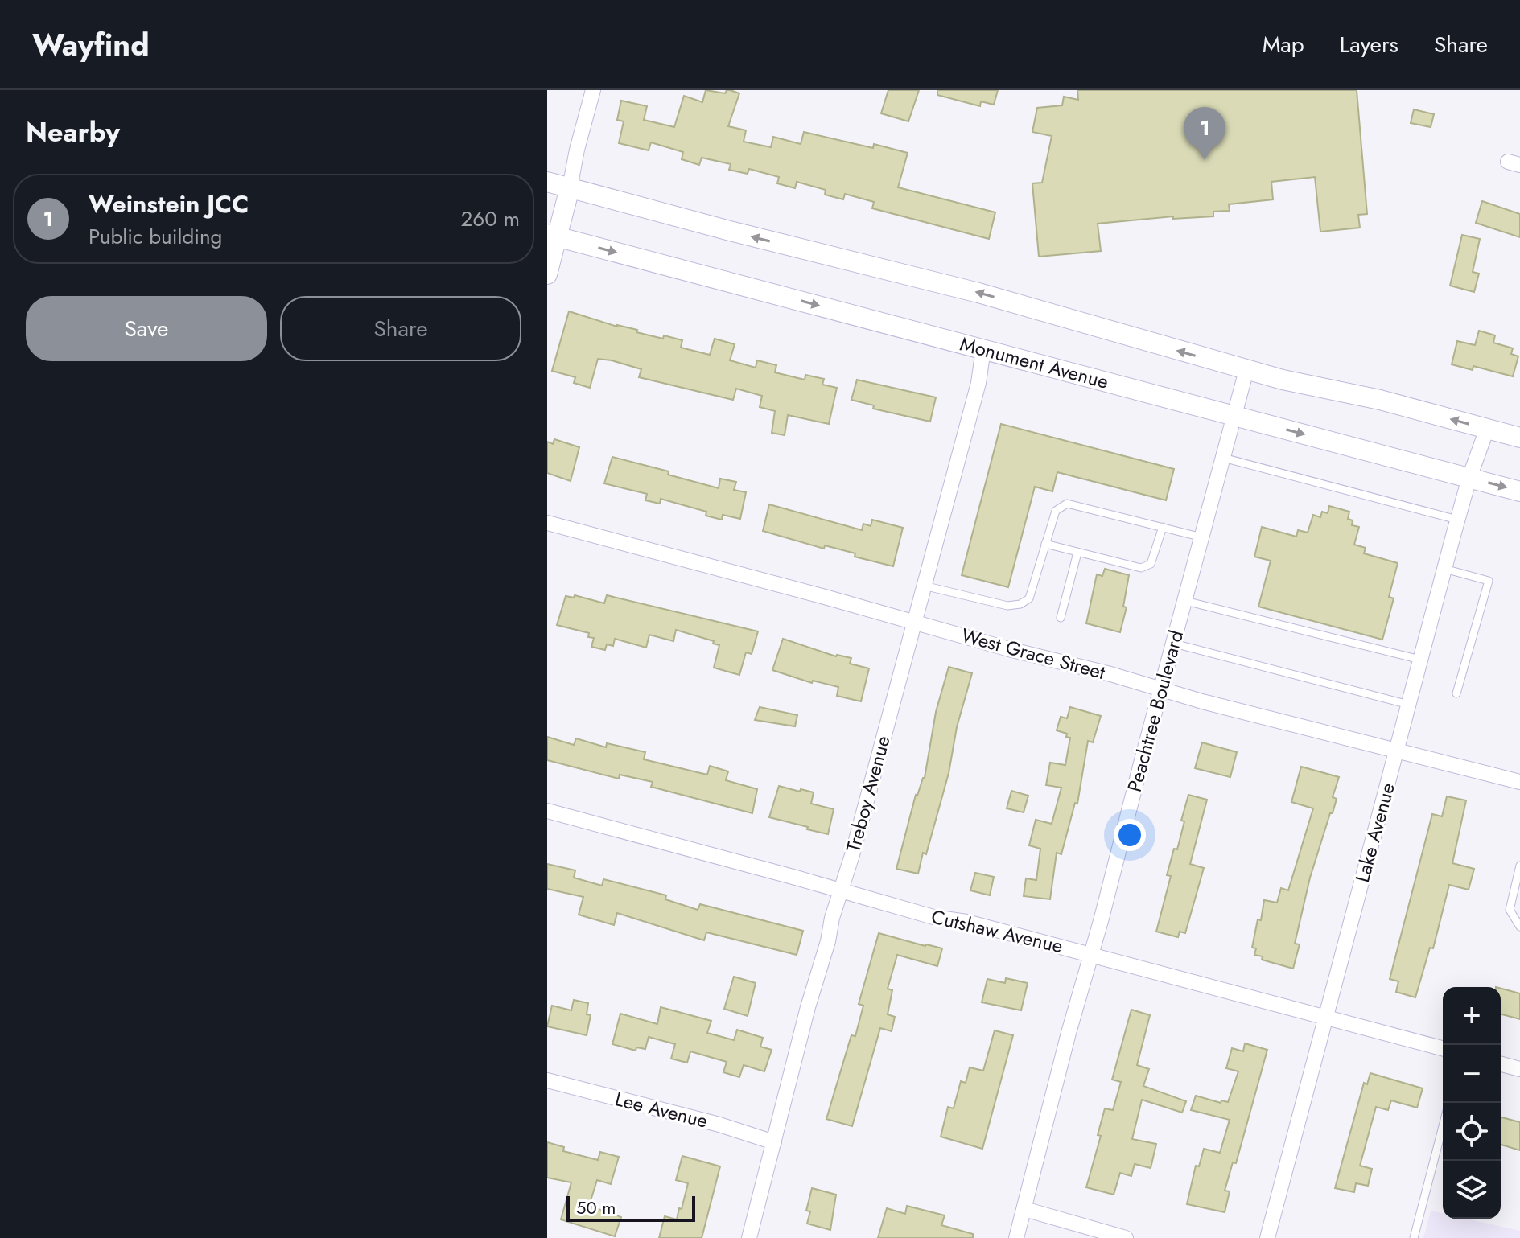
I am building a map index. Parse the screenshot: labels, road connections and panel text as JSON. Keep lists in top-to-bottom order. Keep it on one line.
{"streets":{"street":["Monument Avenue","West Grace Street","Peachtree Boulevard","Treboy Avenue","Lake Avenue","Cutshaw Avenue","Lee Avenue"]},"crossings":[["Monument Avenue","Peachtree Boulevard"],["Monument Avenue","Treboy Avenue"],["Monument Avenue","Lake Avenue"],["West Grace Street","Peachtree Boulevard"],["West Grace Street","Treboy Avenue"],["West Grace Street","Lake Avenue"],["Peachtree Boulevard","Cutshaw Avenue"],["Treboy Avenue","Cutshaw Avenue"],["Treboy Avenue","Lee Avenue"],["Lake Avenue","Cutshaw Avenue"]],"scale_bar":"50 m","page":{"header":"Wayfind","nav":["Map","Layers","Share"],"heading":"Nearby","pins":"1","list":[{"mark":"1","name":"Weinstein JCC","note":"Public building","value":"260 m"}],"buttons":["Save","Share"],"map_buttons":["+","−"],"scale":"50 m"}}
